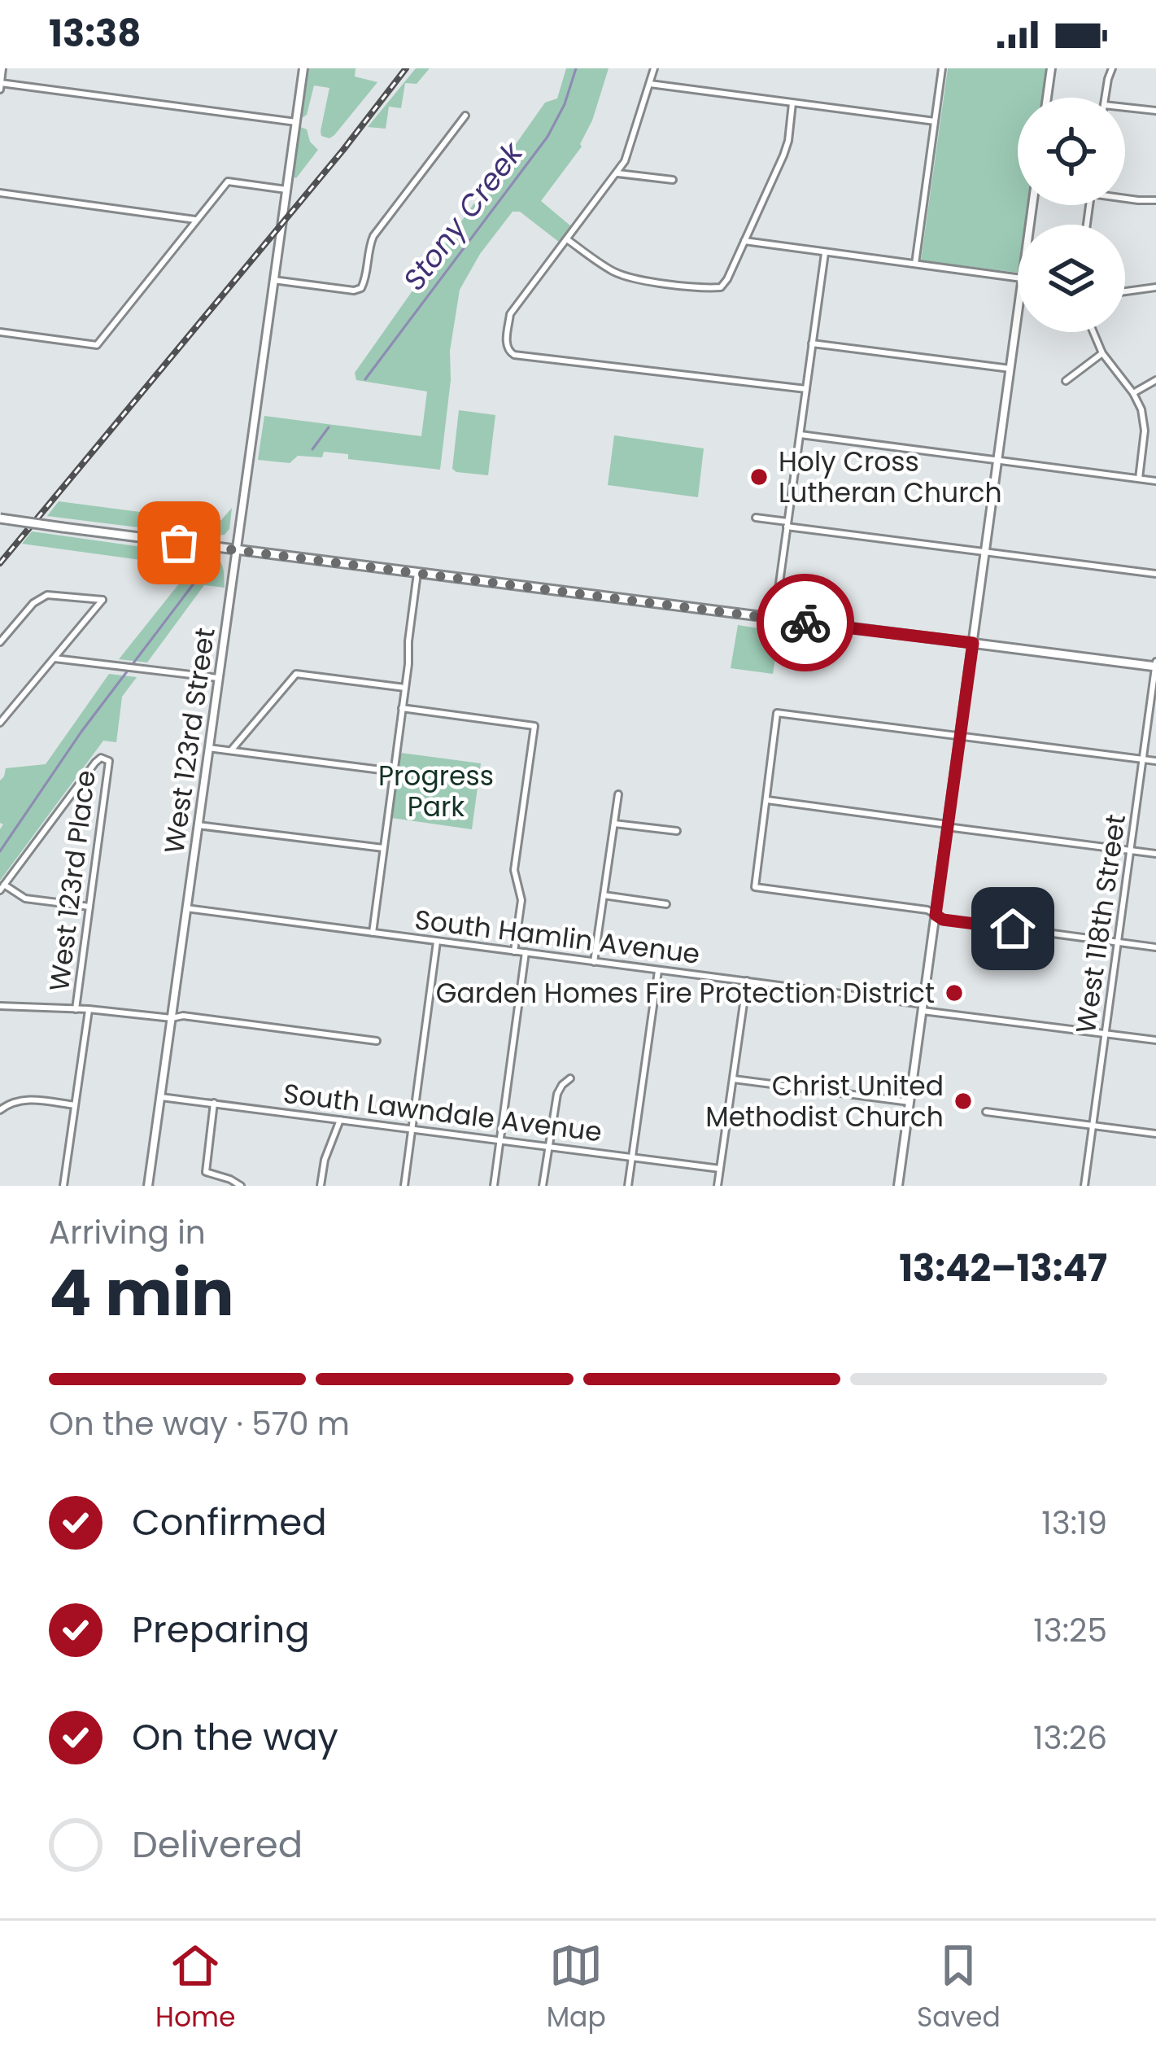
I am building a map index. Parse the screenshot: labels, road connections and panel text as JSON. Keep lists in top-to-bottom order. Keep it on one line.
{"streets":{"street":["West 123rd Street","West 123rd Place","West 118th Street","South Hamlin Avenue","South Lawndale Avenue"]},"crossings":[["West 123rd Street","South Hamlin Avenue"],["West 123rd Street","South Lawndale Avenue"],["West 118th Street","South Hamlin Avenue"]],"water":["Stony Creek"],"parks":["Progress Park"],"places":["Holy Cross Lutheran Church","Garden Homes Fire Protection District","Christ United Methodist Church"],"page":{"status":"13:38","heading":["4 min","Arriving in","13:42–13:47"],"bar":"On the way · 570 m","list":[["Confirmed","13:19"],["Preparing","13:25"],["On the way","13:26"],"Delivered"],"tabs":["Home","Map","Saved"]}}
